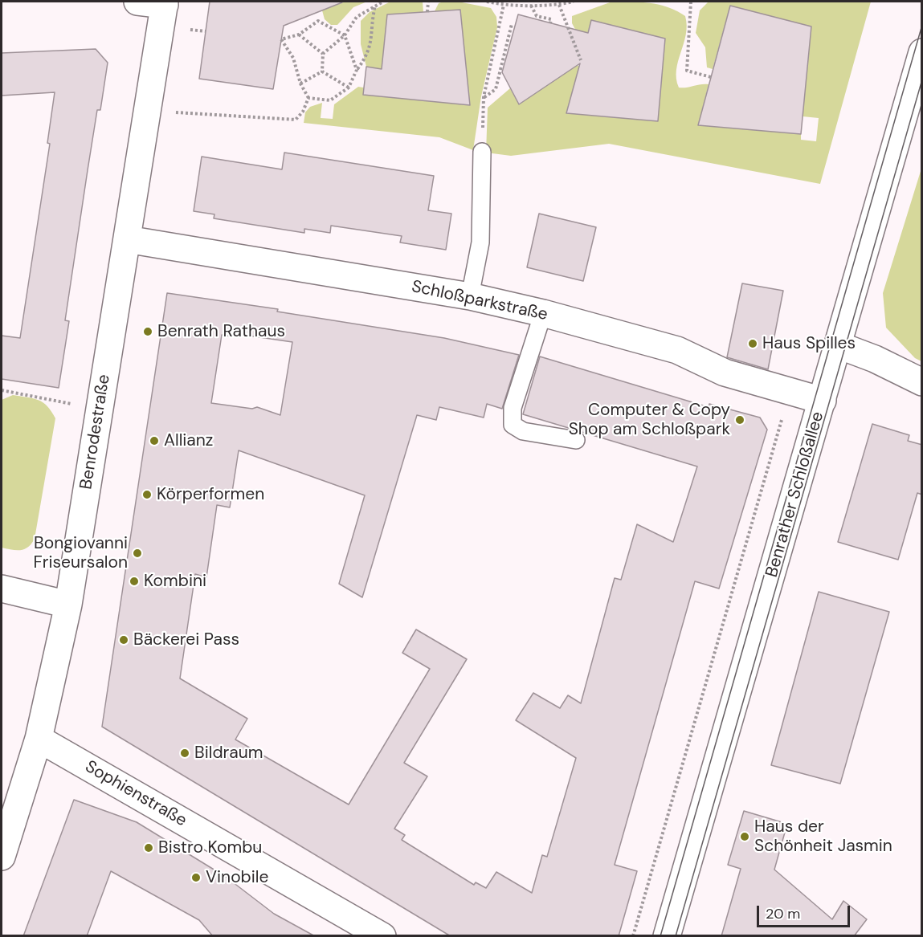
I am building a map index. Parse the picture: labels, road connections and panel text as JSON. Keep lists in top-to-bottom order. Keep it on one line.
{"streets":{"street":["Schloßparkstraße","Benrodestraße","Benrather Schloßallee","Sophienstraße"]},"crossings":[["Schloßparkstraße","Benrodestraße"],["Schloßparkstraße","Benrather Schloßallee"],["Benrodestraße","Sophienstraße"]],"places":["Benrath Rathaus","Haus Spilles","Computer & Copy Shop am Schloßpark","Allianz","Körperformen","Bongiovanni Friseursalon","Kombini","Bäckerei Pass","Bildraum","Haus der Schönheit Jasmin","Bistro Kombu","Vinobile"],"scale_bar":"20 m"}
